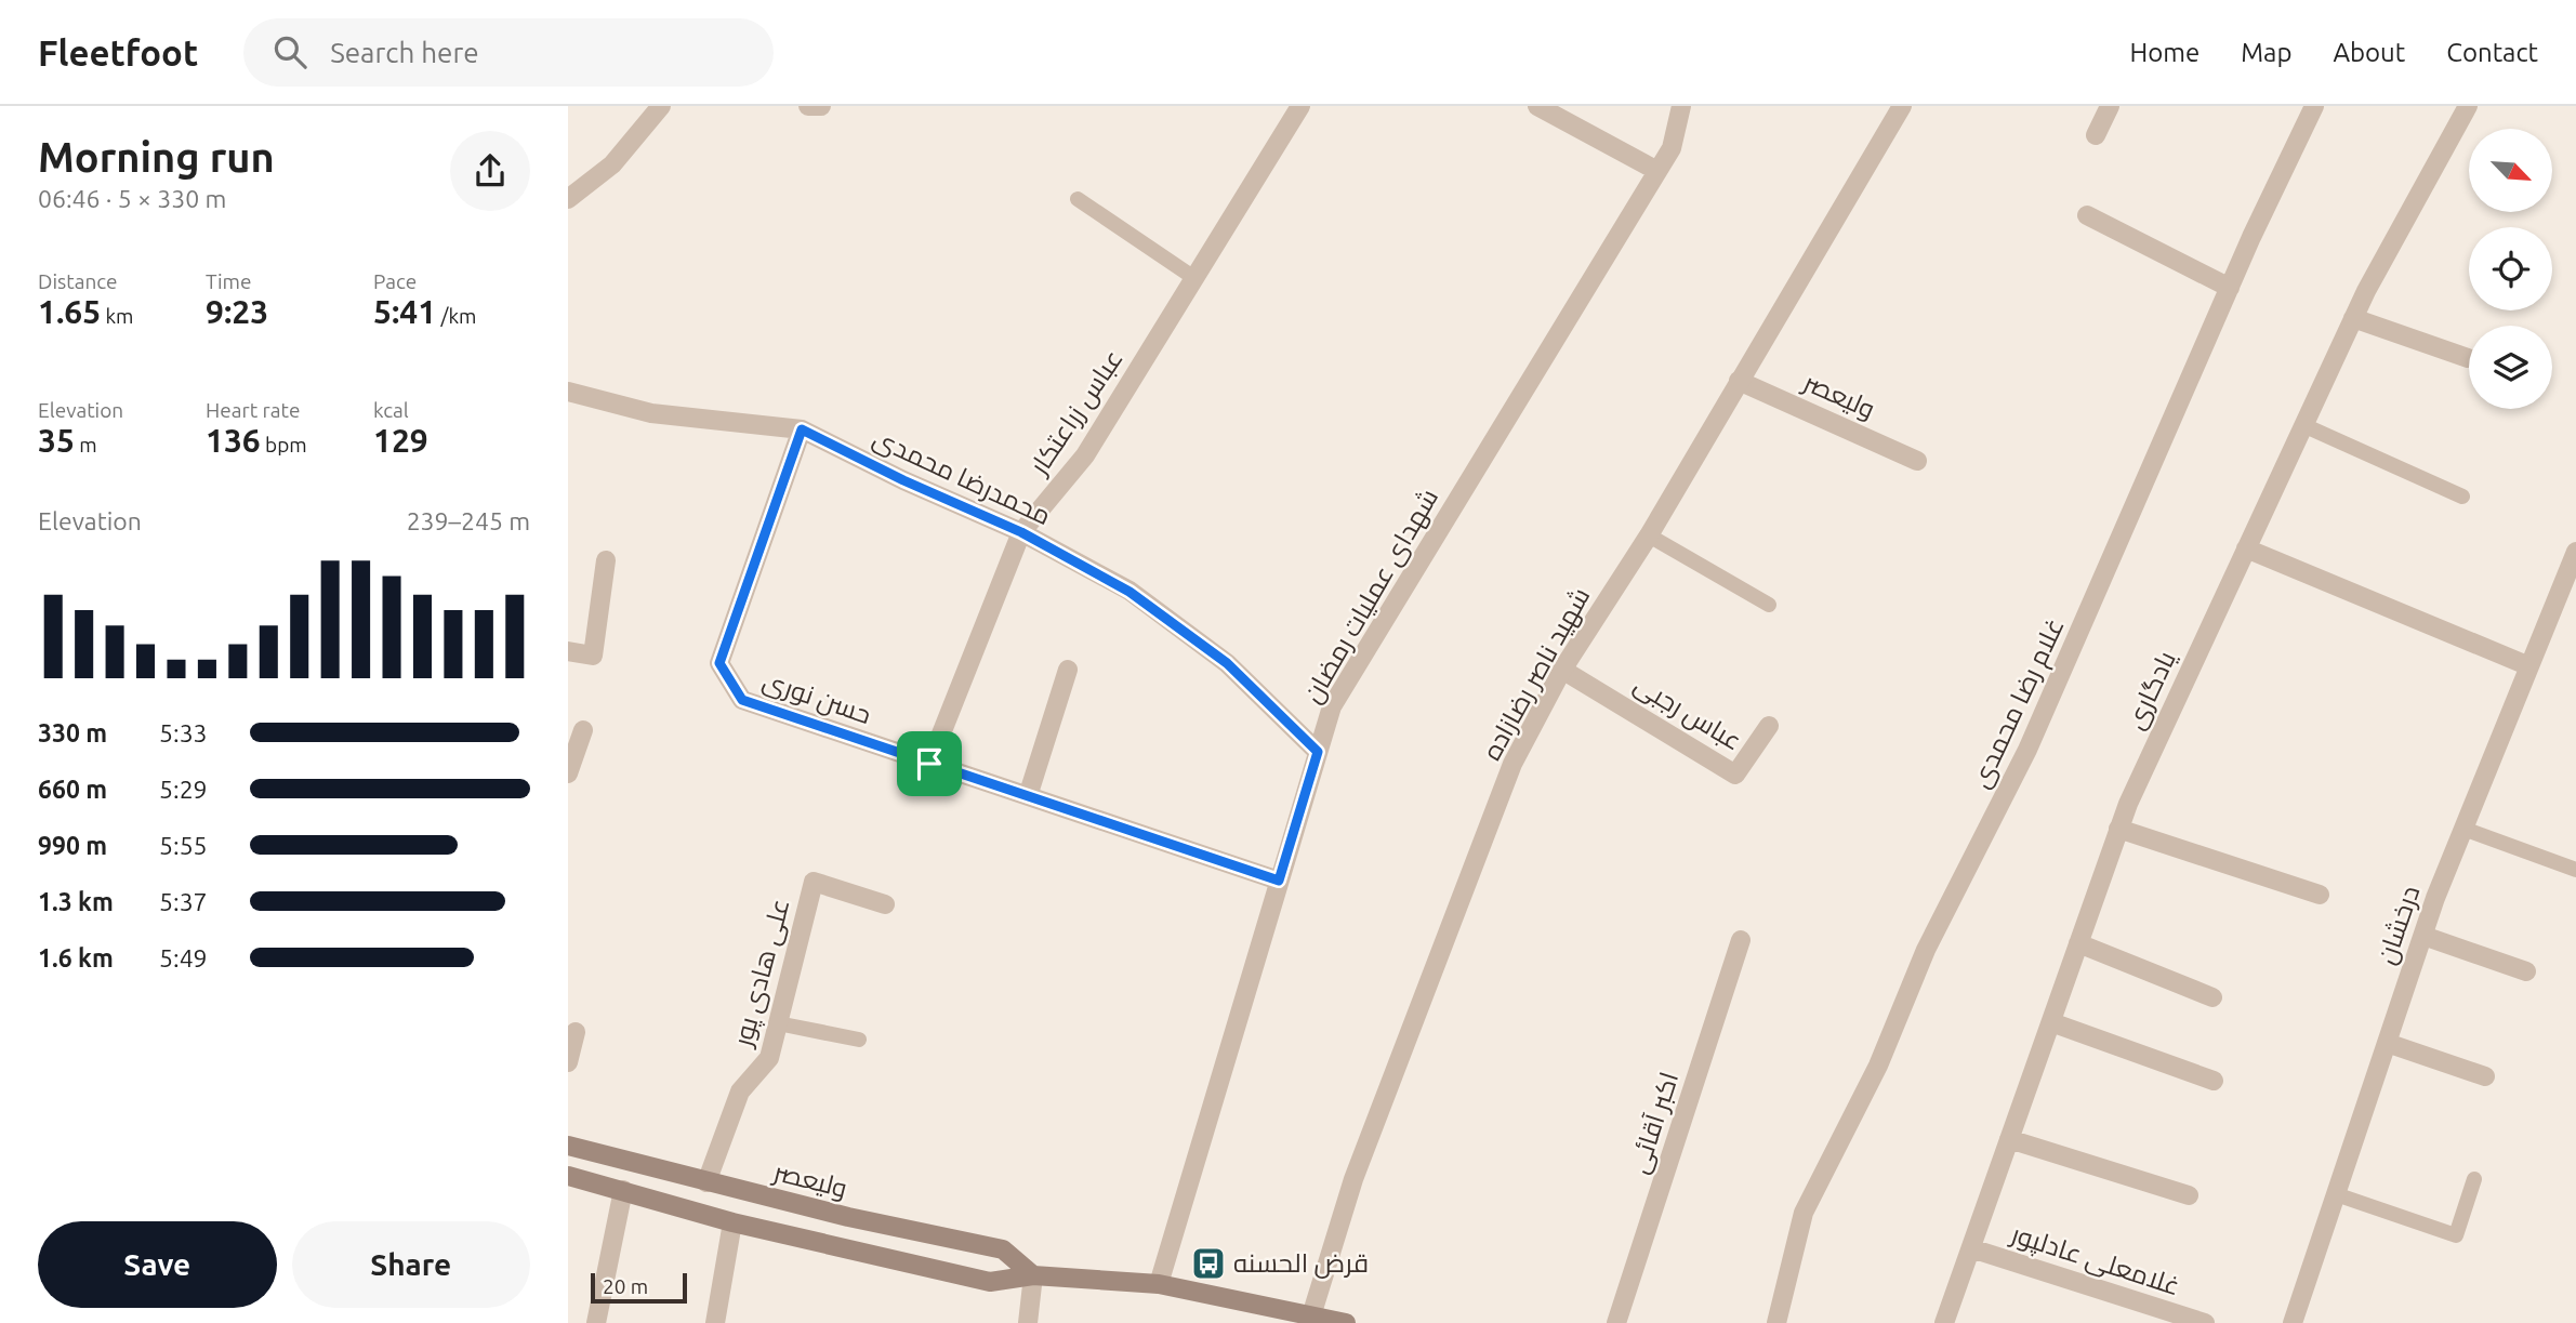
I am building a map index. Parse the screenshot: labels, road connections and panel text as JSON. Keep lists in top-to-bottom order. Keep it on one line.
{"streets":{"main road":["ولیعصر"],"street":["عباس زراعتکار","محمدرضا محمدی","شهدای عملیات رمضان","شهید ناصر رضازاده","یادگاری","حسن نوری","غلام رضا محمدی","عباس رجبی","درخشان","علی هادی پور","اکبر آقائی","غلامعلی عادلپور"]},"crossings":[["ولیعصر","شهید ناصر رضازاده"],["ولیعصر","علی هادی پور"],["عباس زراعتکار","محمدرضا محمدی"],["عباس زراعتکار","حسن نوری"],["محمدرضا محمدی","شهدای عملیات رمضان"],["محمدرضا محمدی","حسن نوری"],["شهدای عملیات رمضان","حسن نوری"],["شهید ناصر رضازاده","عباس رجبی"],["یادگاری","غلامعلی عادلپور"]],"places":{"bus stop":["قرض الحسنه"]},"scale_bar":"20 m","north":"bottom right","page":{"header":"Fleetfoot","search":"Search here","nav":["Home","Map","About","Contact"],"heading":["Morning run","06:46 · 5 × 330 m"],"stats":[["Distance","1.65 km"],["Time","9:23"],["Pace","5:41 /km"],["Elevation","35 m"],["Heart rate","136 bpm"],["kcal","129"]],"chart":["Elevation","239–245 m"],"list":[{"name":"330 m","note":"5:33"},{"name":"660 m","note":"5:29"},{"name":"990 m","note":"5:55"},{"name":"1.3 km","note":"5:37"},{"name":"1.6 km","note":"5:49"}],"buttons":["Save","Share"],"scale":"20 m"}}
